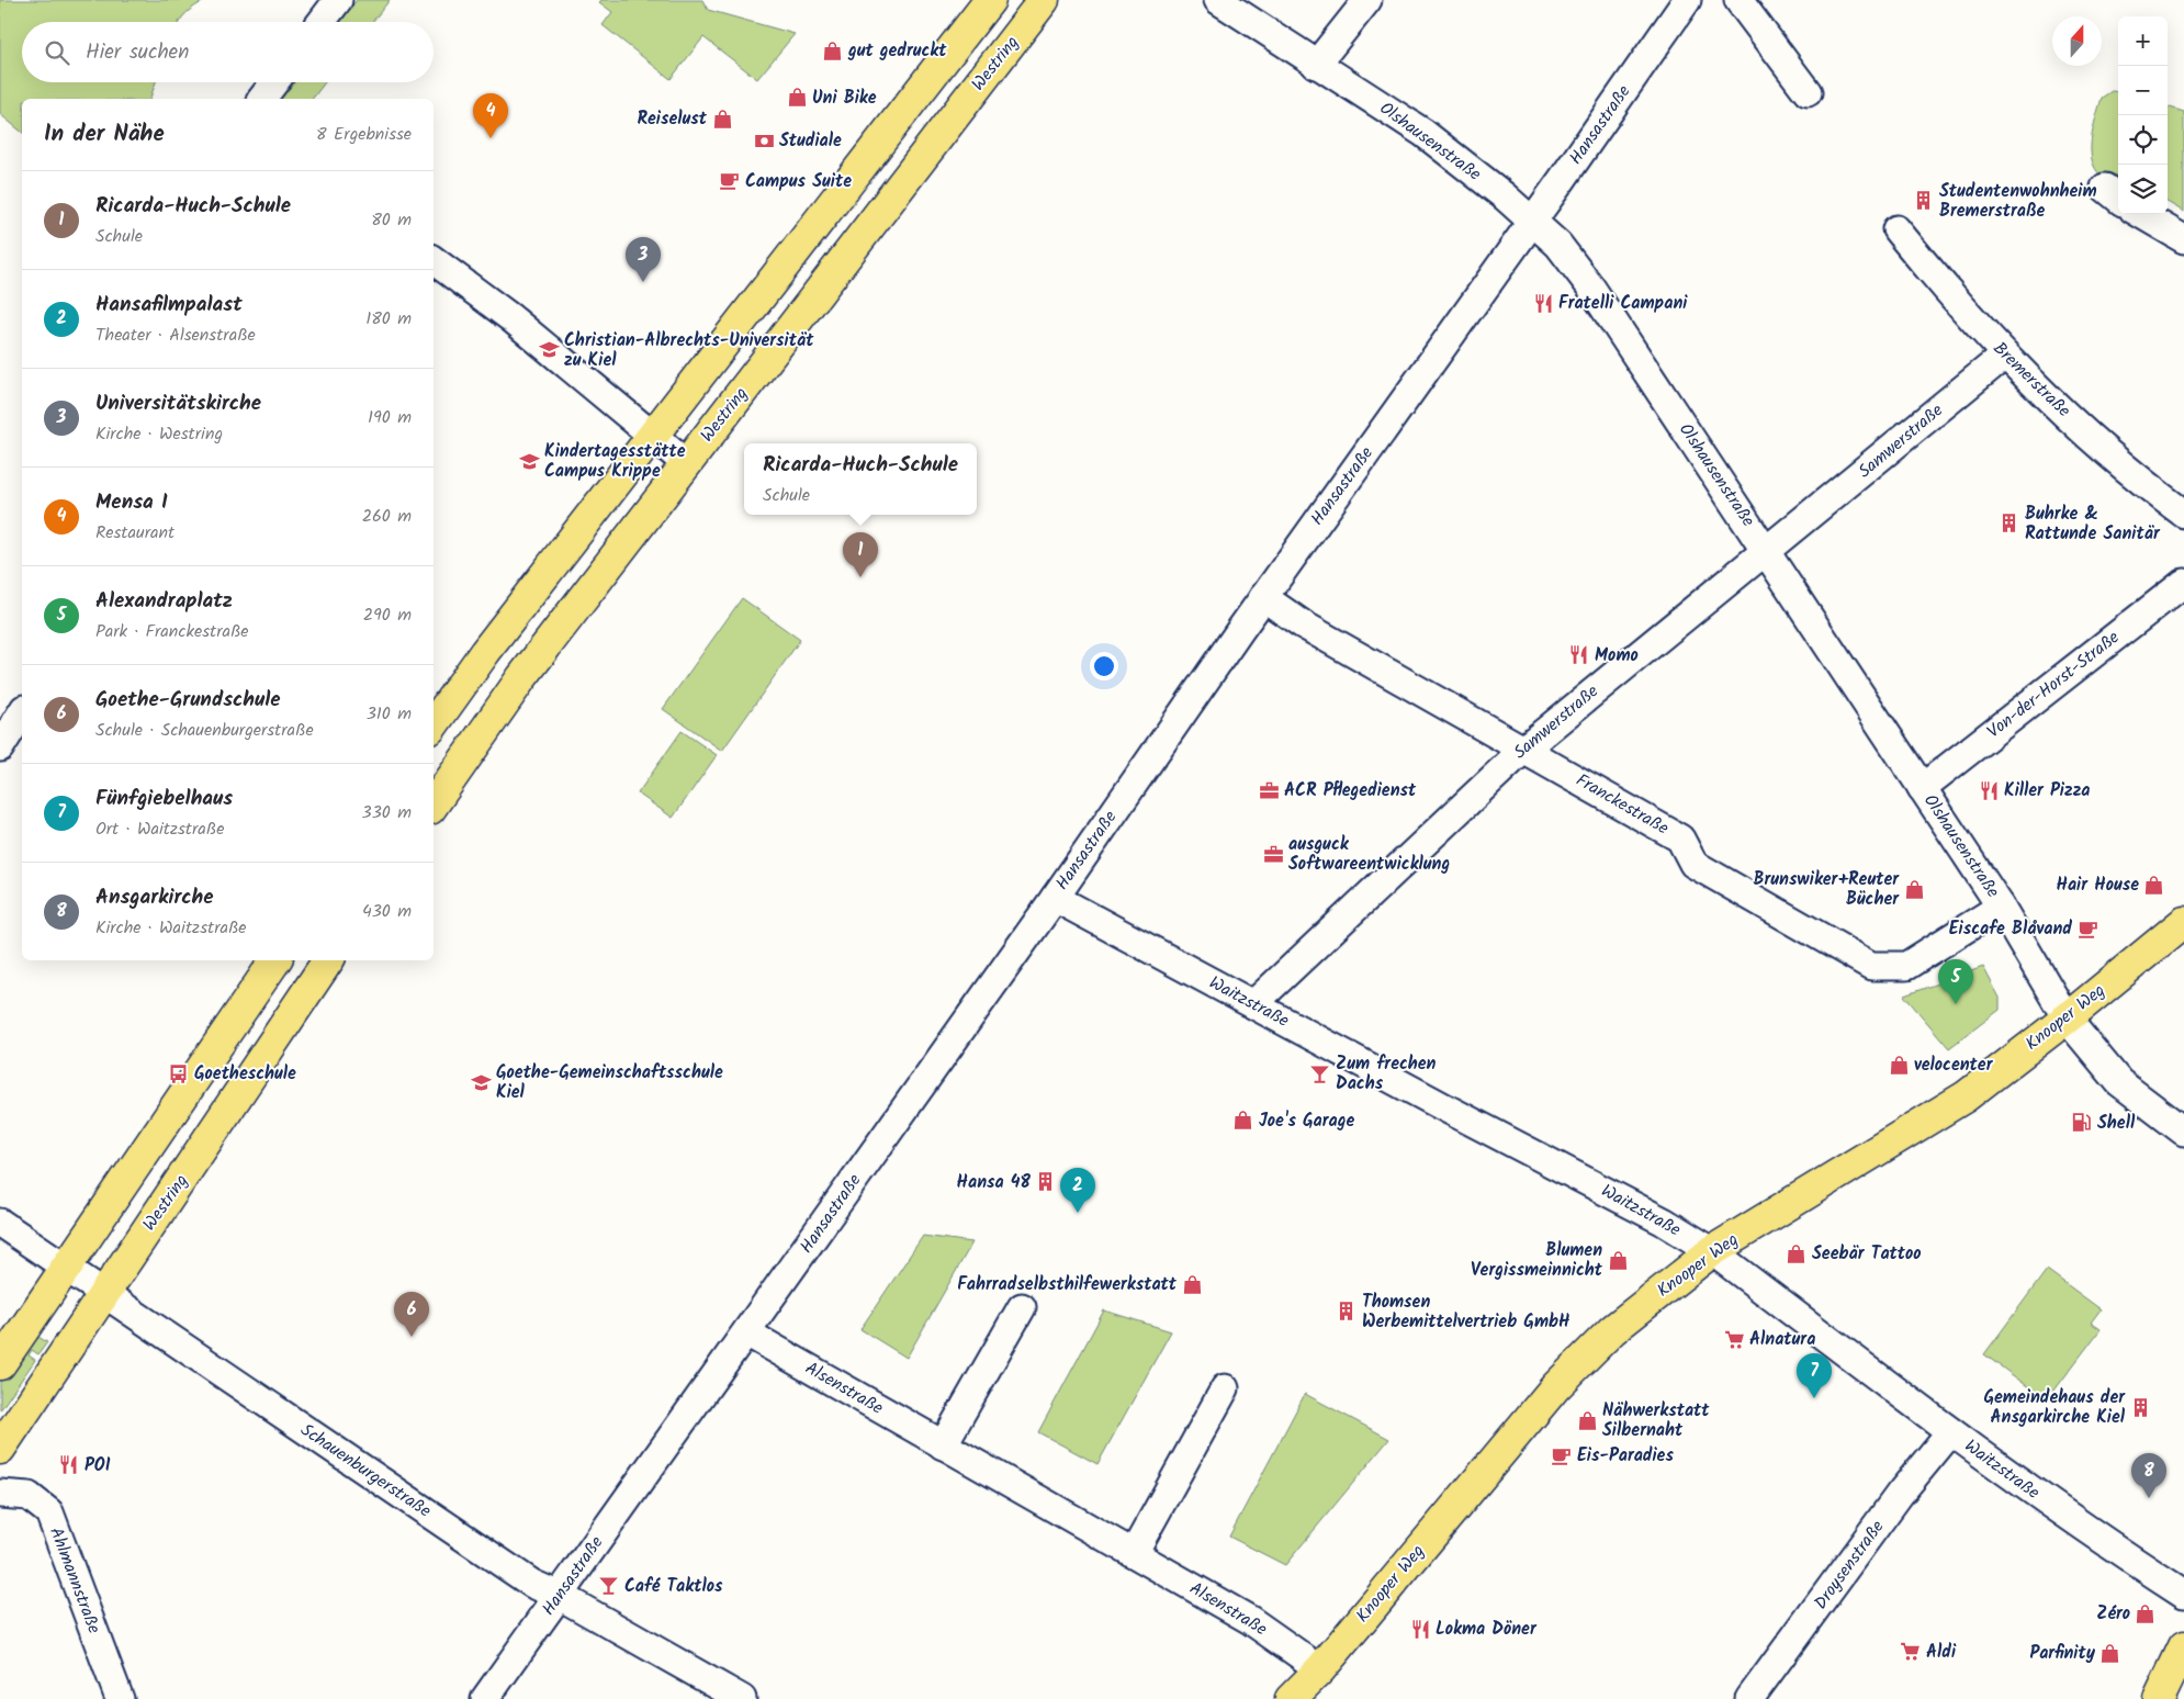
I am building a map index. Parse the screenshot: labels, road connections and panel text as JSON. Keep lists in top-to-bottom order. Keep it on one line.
{"streets":{"main road":["Westring","Knooper Weg"],"street":["Hansastraße","Olshausenstraße","Bremerstraße","Samwerstraße","Von-der-Horst-Straße","Franckestraße","Waitzstraße","Alsenstraße","Schauenburgerstraße","Droysenstraße","Ahlmannstraße"]},"crossings":[["Westring","Schauenburgerstraße"],["Hansastraße","Olshausenstraße"],["Hansastraße","Franckestraße"],["Hansastraße","Waitzstraße"],["Hansastraße","Alsenstraße"],["Hansastraße","Schauenburgerstraße"],["Olshausenstraße","Samwerstraße"],["Olshausenstraße","Von-der-Horst-Straße"],["Olshausenstraße","Franckestraße"],["Olshausenstraße","Knooper Weg"],["Bremerstraße","Samwerstraße"],["Samwerstraße","Franckestraße"],["Samwerstraße","Waitzstraße"],["Waitzstraße","Knooper Weg"],["Waitzstraße","Droysenstraße"],["Knooper Weg","Alsenstraße"]],"places":{"shop":["gut gedruckt","Uni Bike","Reiselust","Hair House","Brunswiker+Reuter Bücher","velocenter","Joe's Garage","Seebär Tattoo","Blumen Vergissmeinnicht","Fahrradselbsthilfewerkstatt","Nähwerkstatt Silbernaht","Zéro","Parfinity"],"bank":["Studiale"],"cafe":["Campus Suite","Eiscafe Blåvand","Eis-Paradies"],"building":["Studentenwohnheim Bremerstraße","Buhrke & Rattunde Sanitär","Hansa 48","Thomsen Werbemittelvertrieb GmbH","Gemeindehaus der Ansgarkirche Kiel"],"restaurant":["Fratelli Campani","Momo","Killer Pizza","POI","Lokma Döner"],"school or university":["Christian-Albrechts-Universität zu Kiel","Kindertagesstätte Campus Krippe","Goethe-Gemeinschaftsschule Kiel"],"office":["ACR Pflegedienst","ausguck Softwareentwicklung"],"bus stop":["Goetheschule"],"bar":["Zum frechen Dachs","Café Taktlos"],"fuel station":["Shell"],"supermarket":["Alnatura","Aldi"]},"north":"top","page":{"map_buttons":["+","−"],"search":"Hier suchen","pins":["4","3","1","5","2","6","7","8"],"heading":["In der Nähe","8 Ergebnisse"],"list":[{"mark":"1","name":"Ricarda-Huch-Schule","note":"Schule","value":"80 m"},{"mark":"2","name":"Hansafilmpalast","note":"Theater · Alsenstraße","value":"180 m"},{"mark":"3","name":"Universitätskirche","note":"Kirche · Westring","value":"190 m"},{"mark":"4","name":"Mensa I","note":"Restaurant","value":"260 m"},{"mark":"5","name":"Alexandraplatz","note":"Park · Franckestraße","value":"290 m"},{"mark":"6","name":"Goethe-Grundschule","note":"Schule · Schauenburgerstraße","value":"310 m"},{"mark":"7","name":"Fünfgiebelhaus","note":"Ort · Waitzstraße","value":"330 m"},{"mark":"8","name":"Ansgarkirche","note":"Kirche · Waitzstraße","value":"430 m"}],"popup":["Ricarda-Huch-Schule","Schule"]}}
